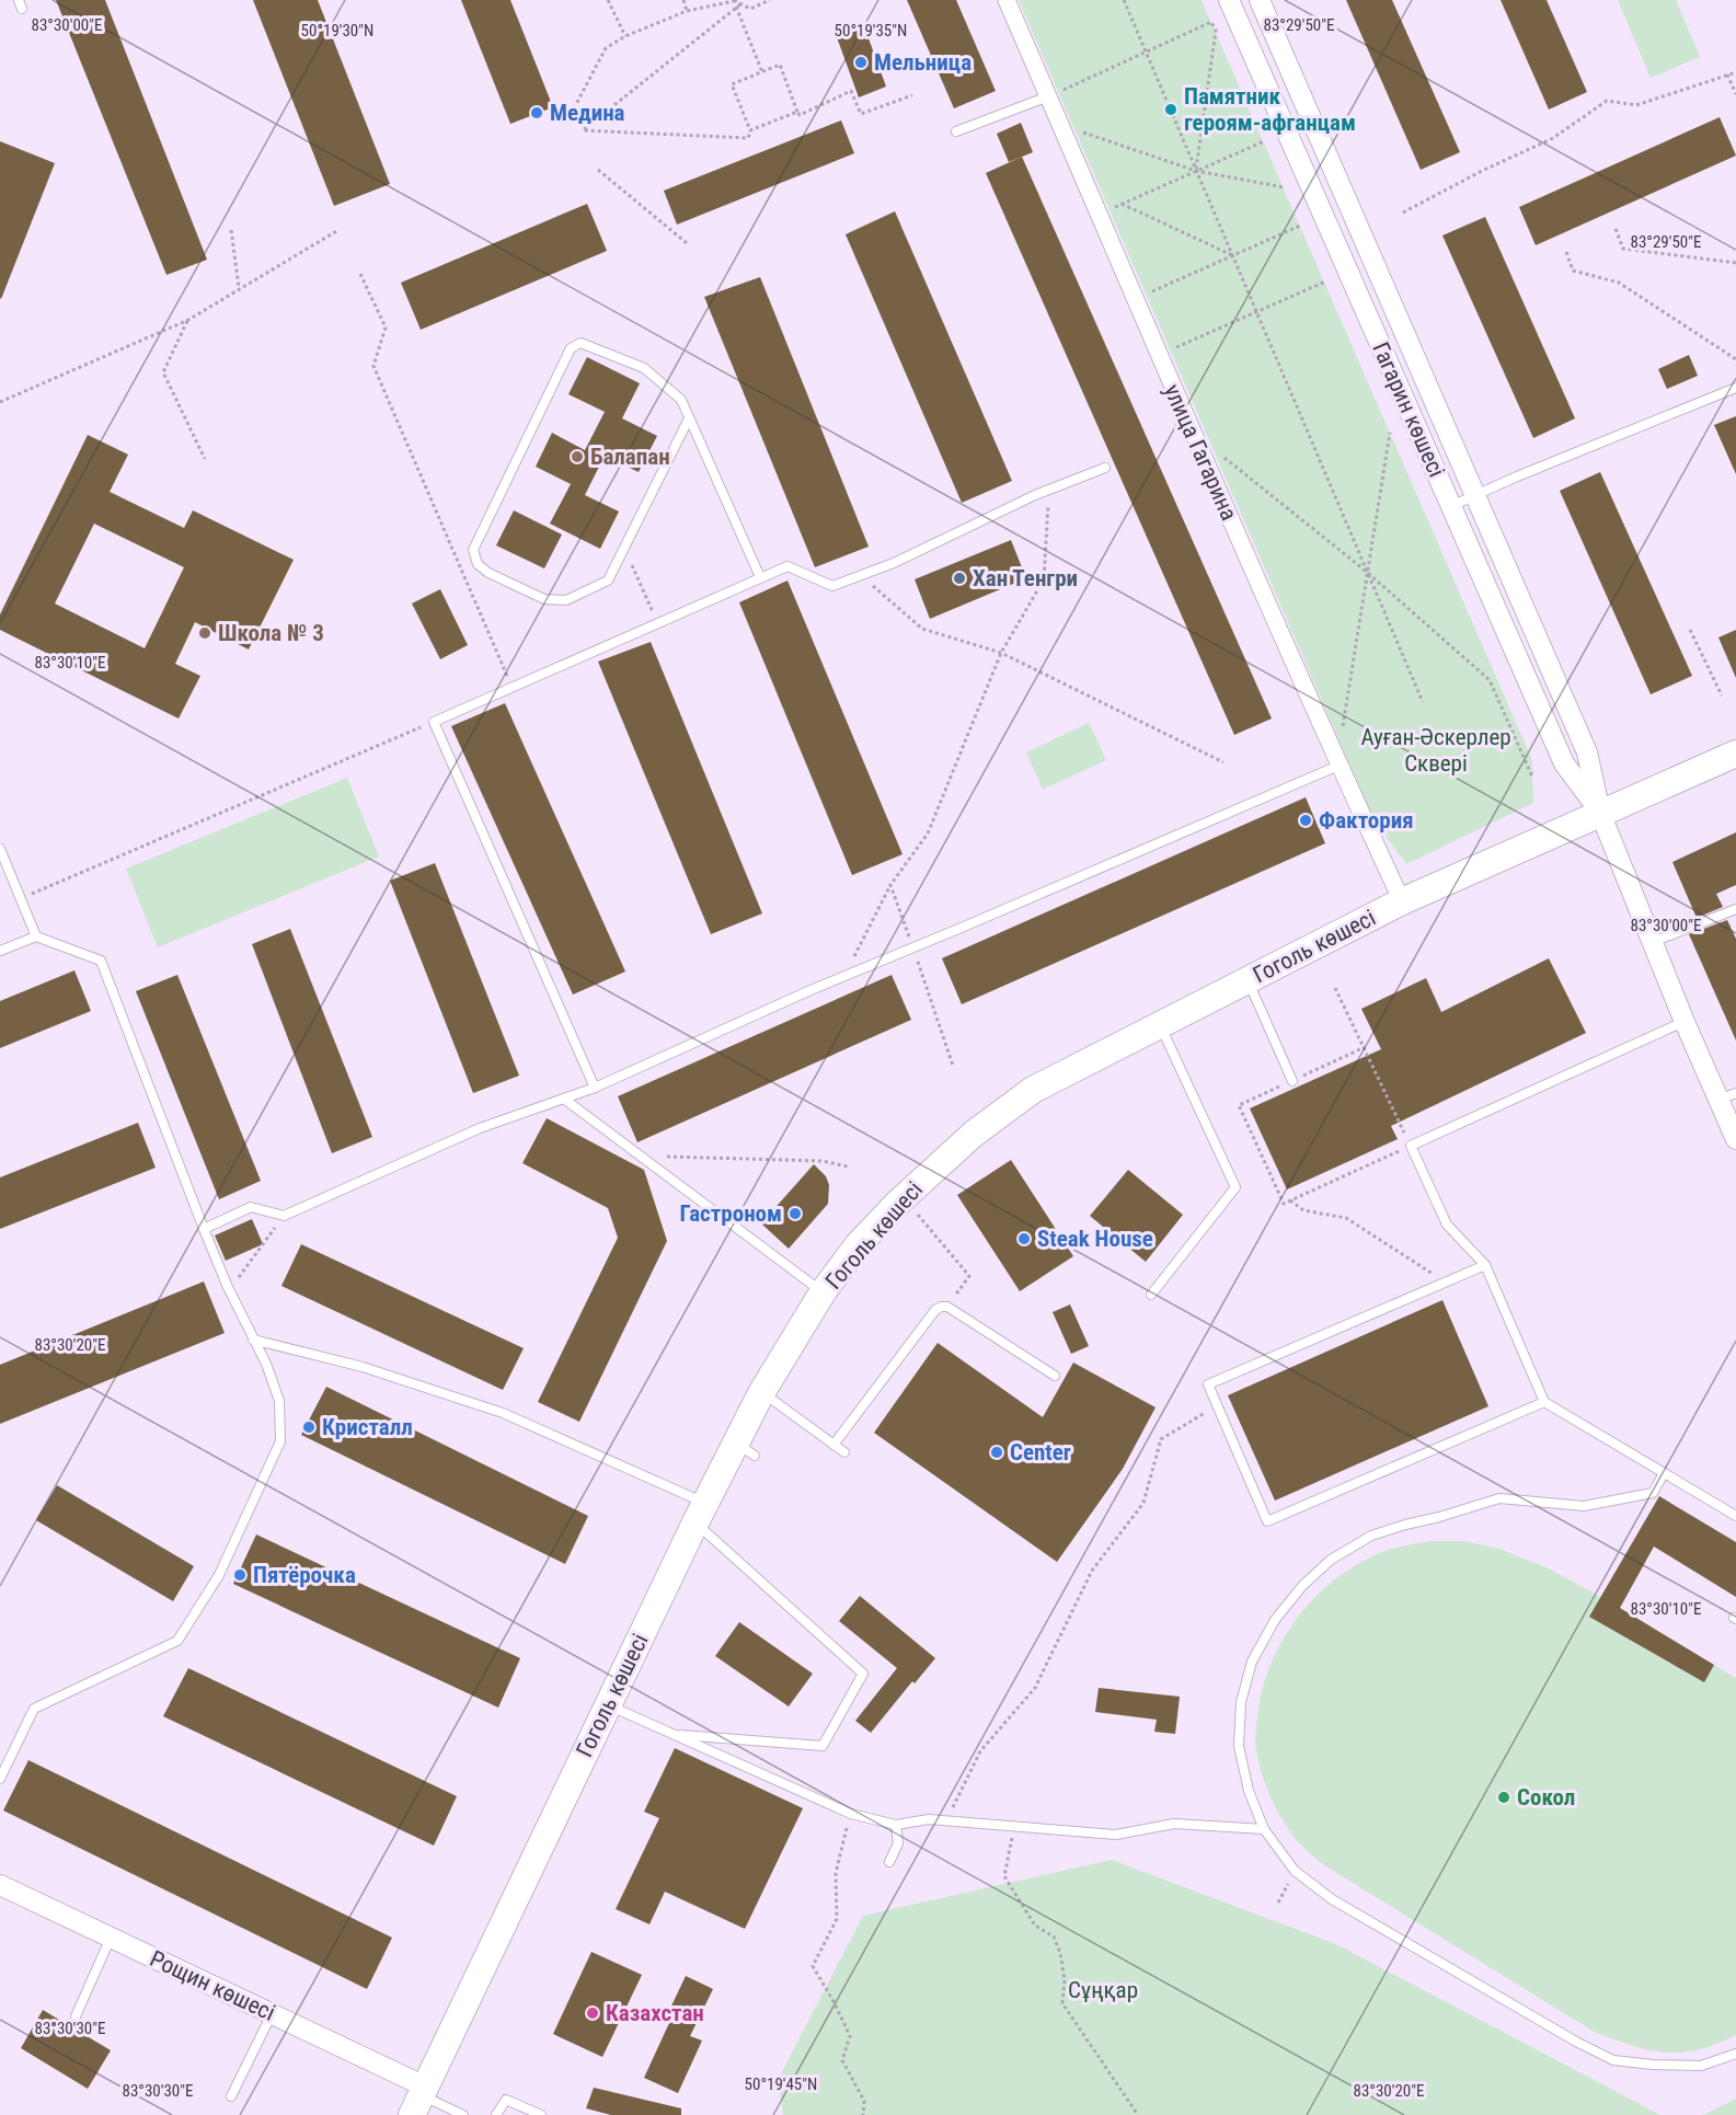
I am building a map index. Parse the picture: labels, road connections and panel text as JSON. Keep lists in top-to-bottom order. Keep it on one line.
{"streets":{"main road":["Гоголь көшесі"],"street":["Гагарин көшесі","улица Гагарина","Рощин көшесі"]},"crossings":[["Гагарин көшесі","Гоголь көшесі"],["улица Гагарина","Гоголь көшесі"],["Гоголь көшесі","Рощин көшесі"]],"parks":["Ауған-Әскерлер Сквері","Сұңқар"],"places":["Мельница","Памятник героям-афганцам","Медина","Балапан","Хан Тенгри","Школа № 3","Фактория","Гастроном","Steak House","Кристалл","Center","Пятёрочка","Сокол","Казахстан"],"coordinates":["83°29'50\"E","83°30'00\"E","50°19'30\"N","50°19'35\"N","83°30'10\"E","83°30'20\"E","83°30'30\"E","50°19'45\"N"]}
